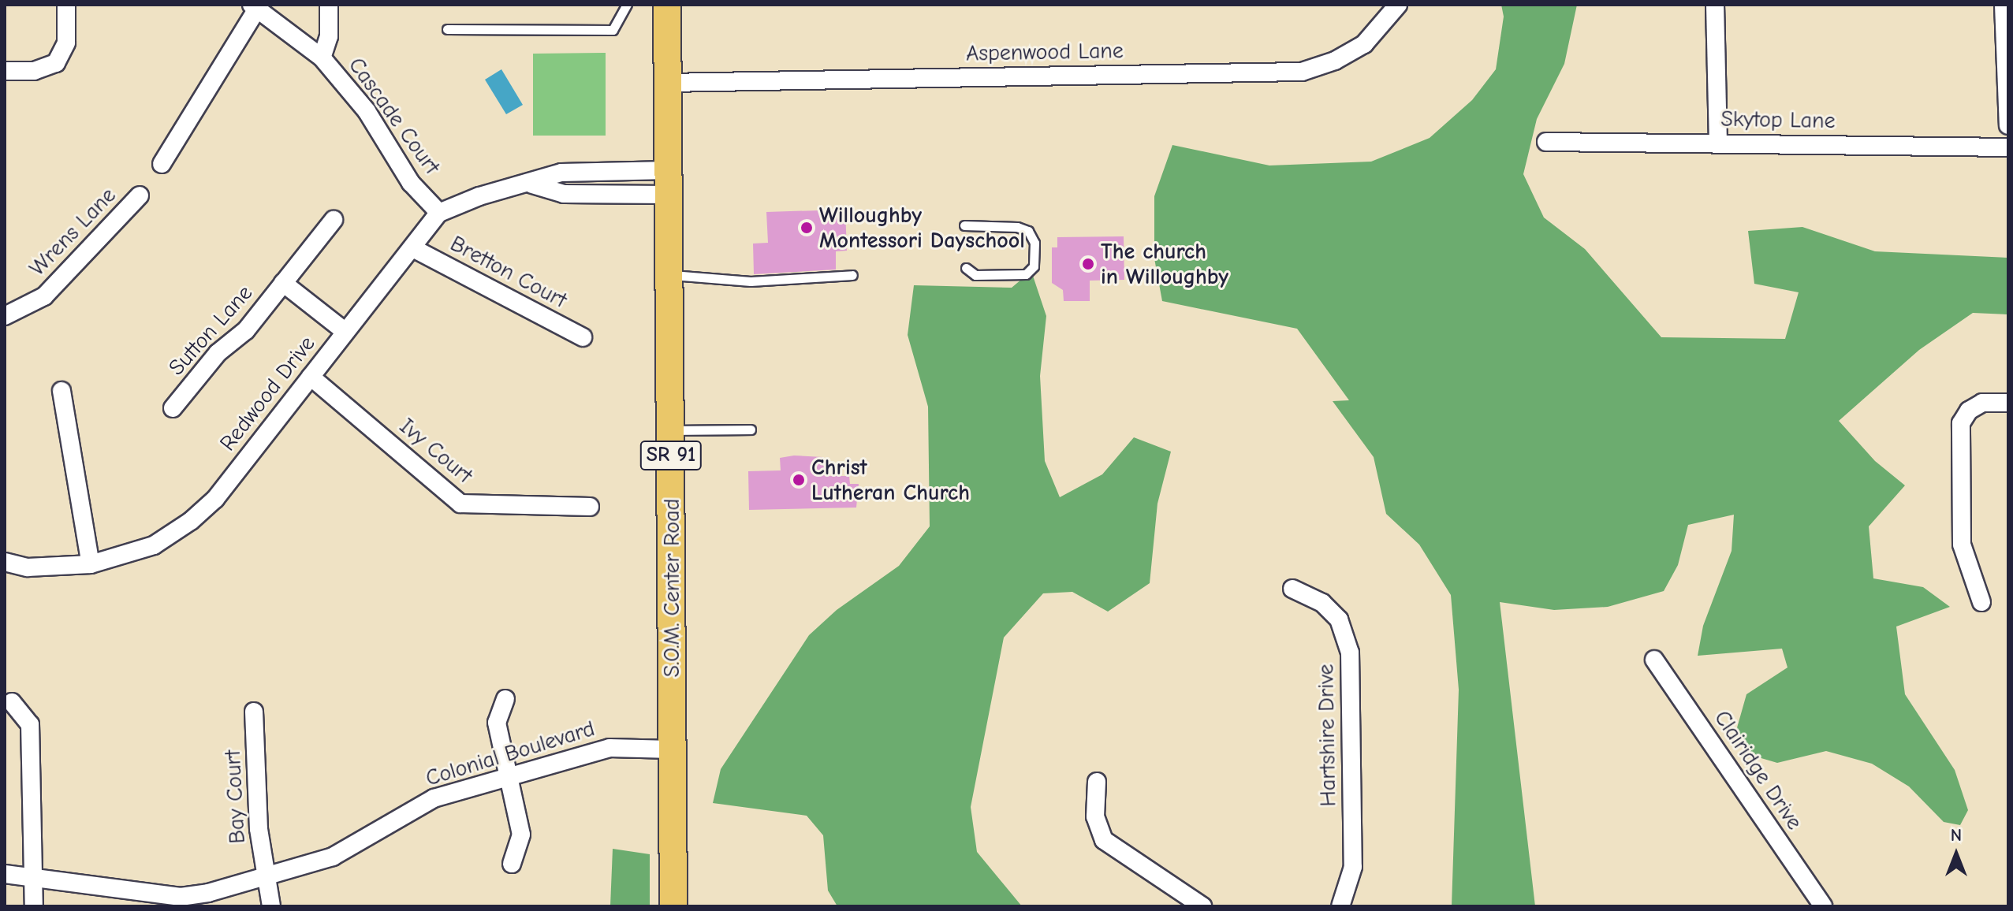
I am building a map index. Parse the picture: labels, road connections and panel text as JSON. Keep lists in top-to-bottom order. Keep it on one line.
{"streets":{"main road":["SR 91","S.O.M. Center Road"],"street":["Aspenwood Lane","Cascade Court","Skytop Lane","Wrens Lane","Bretton Court","Sutton Lane","Redwood Drive","Ivy Court","Hartshire Drive","Colonial Boulevard","Clairidge Drive","Bay Court"]},"crossings":[["Aspenwood Lane","S.O.M. Center Road"],["Cascade Court","Redwood Drive"],["Bretton Court","Redwood Drive"],["Sutton Lane","Redwood Drive"],["Redwood Drive","Ivy Court"],["S.O.M. Center Road","Colonial Boulevard"],["Colonial Boulevard","Bay Court"]],"places":["Willoughby Montessori Dayschool","The church in Willoughby","Christ Lutheran Church"],"north":"top"}
